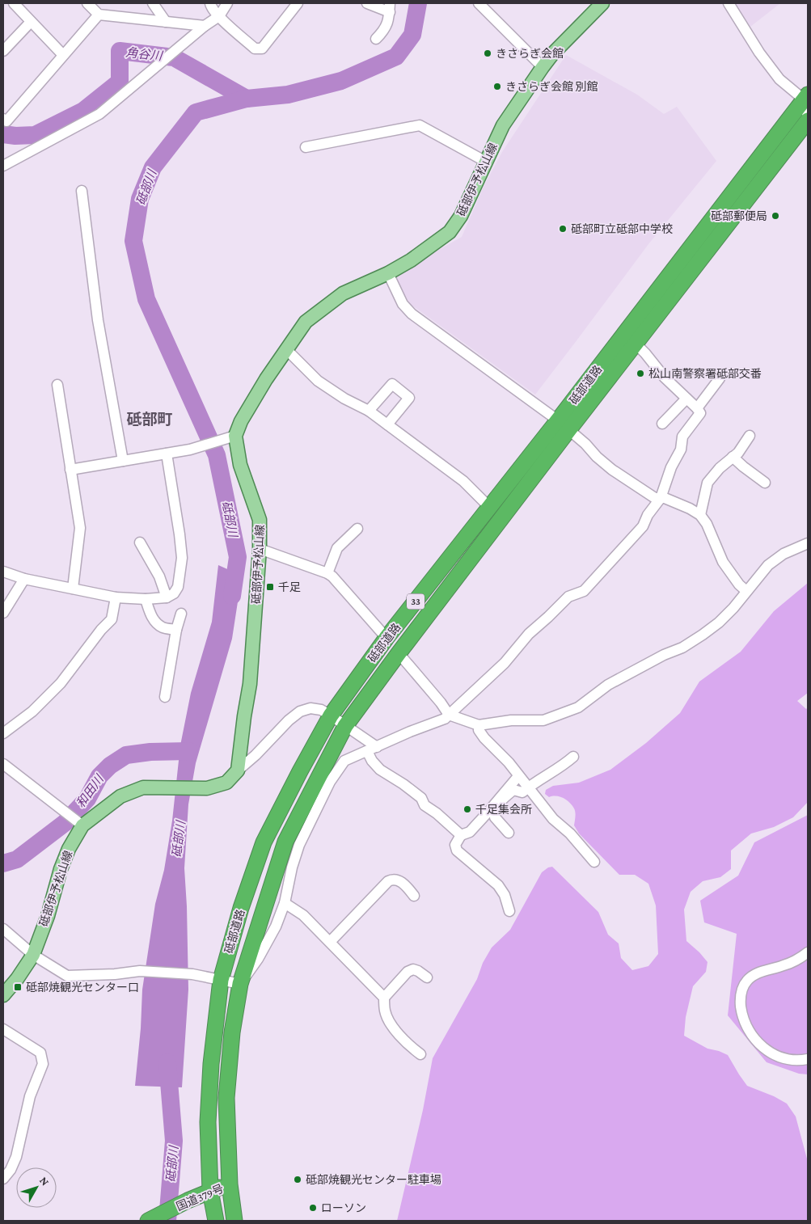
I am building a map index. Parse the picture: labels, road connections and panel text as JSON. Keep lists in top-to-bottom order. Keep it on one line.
{"streets":{"highway":["砥部道路","33","国道379号"],"main road":["砥部伊予松山線"]},"crossings":[["砥部道路","国道379号"]],"districts":["砥部町"],"water":["角谷川","砥部川","和田川"],"places":{"other":["きさらぎ会館","きさらぎ会館 別館","砥部郵便局","砥部町立砥部中学校","松山南警察署砥部交番","千足集会所","砥部焼観光センター駐車場","ローソン"],"transit":["千足","砥部焼観光センター口"]},"north":"top right"}
